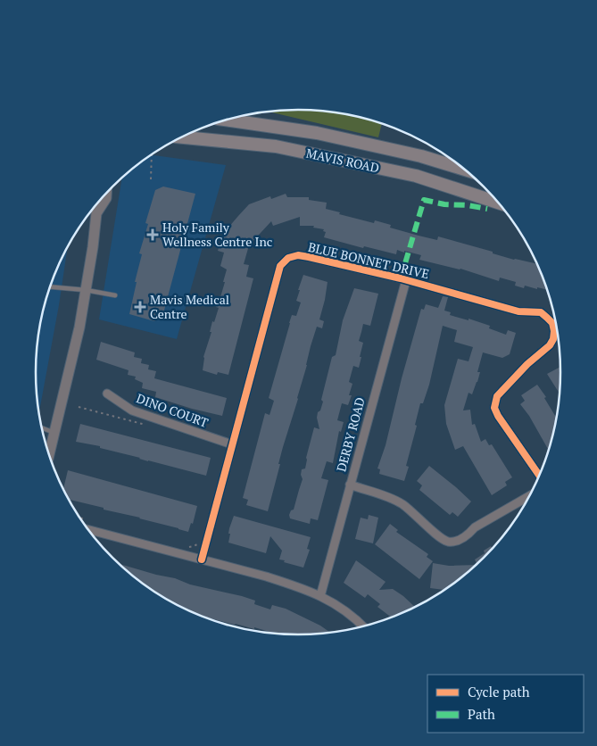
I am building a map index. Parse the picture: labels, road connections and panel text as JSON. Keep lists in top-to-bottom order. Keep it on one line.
{"streets":{"main road":["MAVIS ROAD"],"street":["BLUE BONNET DRIVE","DINO COURT","DERBY ROAD"]},"crossings":[["BLUE BONNET DRIVE","DINO COURT"],["BLUE BONNET DRIVE","DERBY ROAD"]],"places":{"health":["Holy Family Wellness Centre Inc","Mavis Medical Centre"]},"legend":["Cycle path","Path"]}
